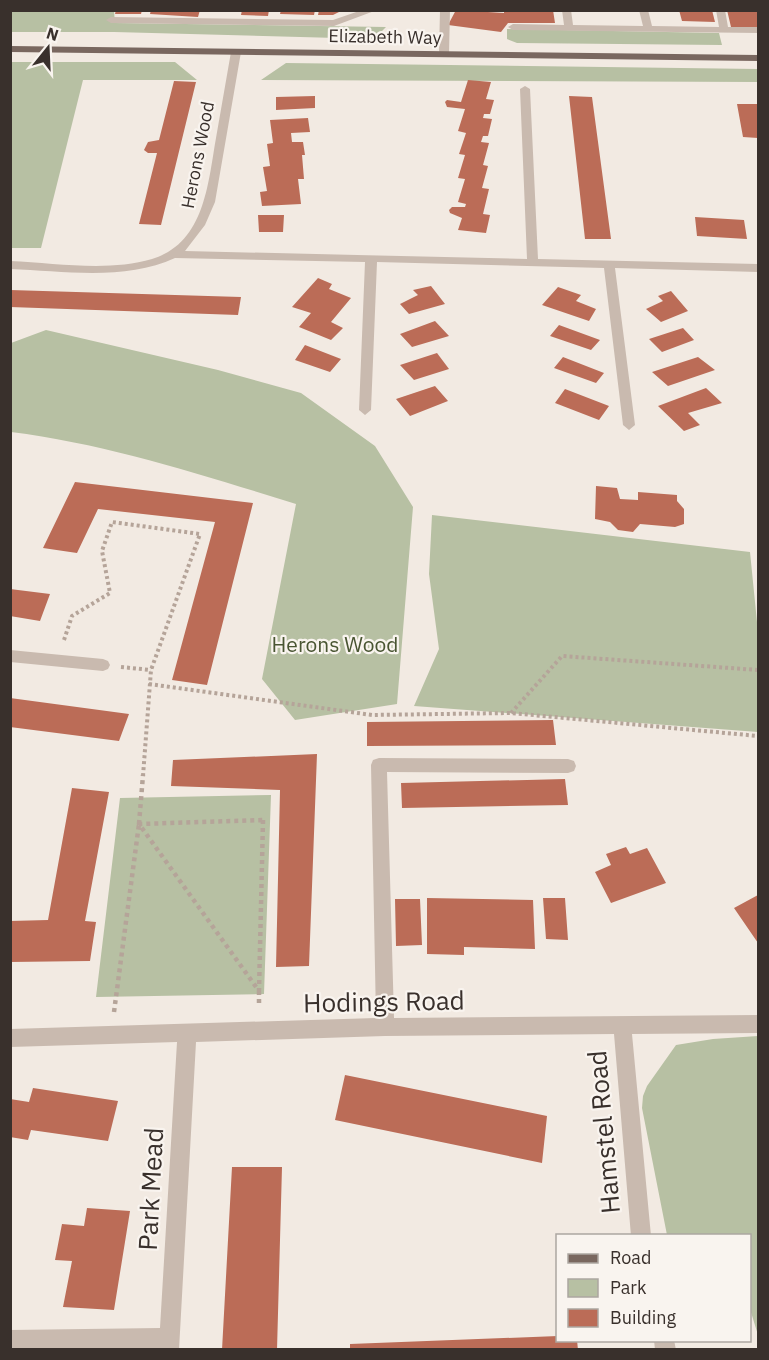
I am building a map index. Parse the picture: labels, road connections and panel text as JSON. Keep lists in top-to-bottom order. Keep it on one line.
{"streets":{"main road":["Elizabeth Way"],"street":["Herons Wood","Hodings Road","Hamstel Road","Park Mead"]},"crossings":[["Elizabeth Way","Herons Wood"],["Hodings Road","Hamstel Road"],["Hodings Road","Park Mead"]],"parks":["Herons Wood"],"legend":["Road","Park","Building"],"north":"top"}
